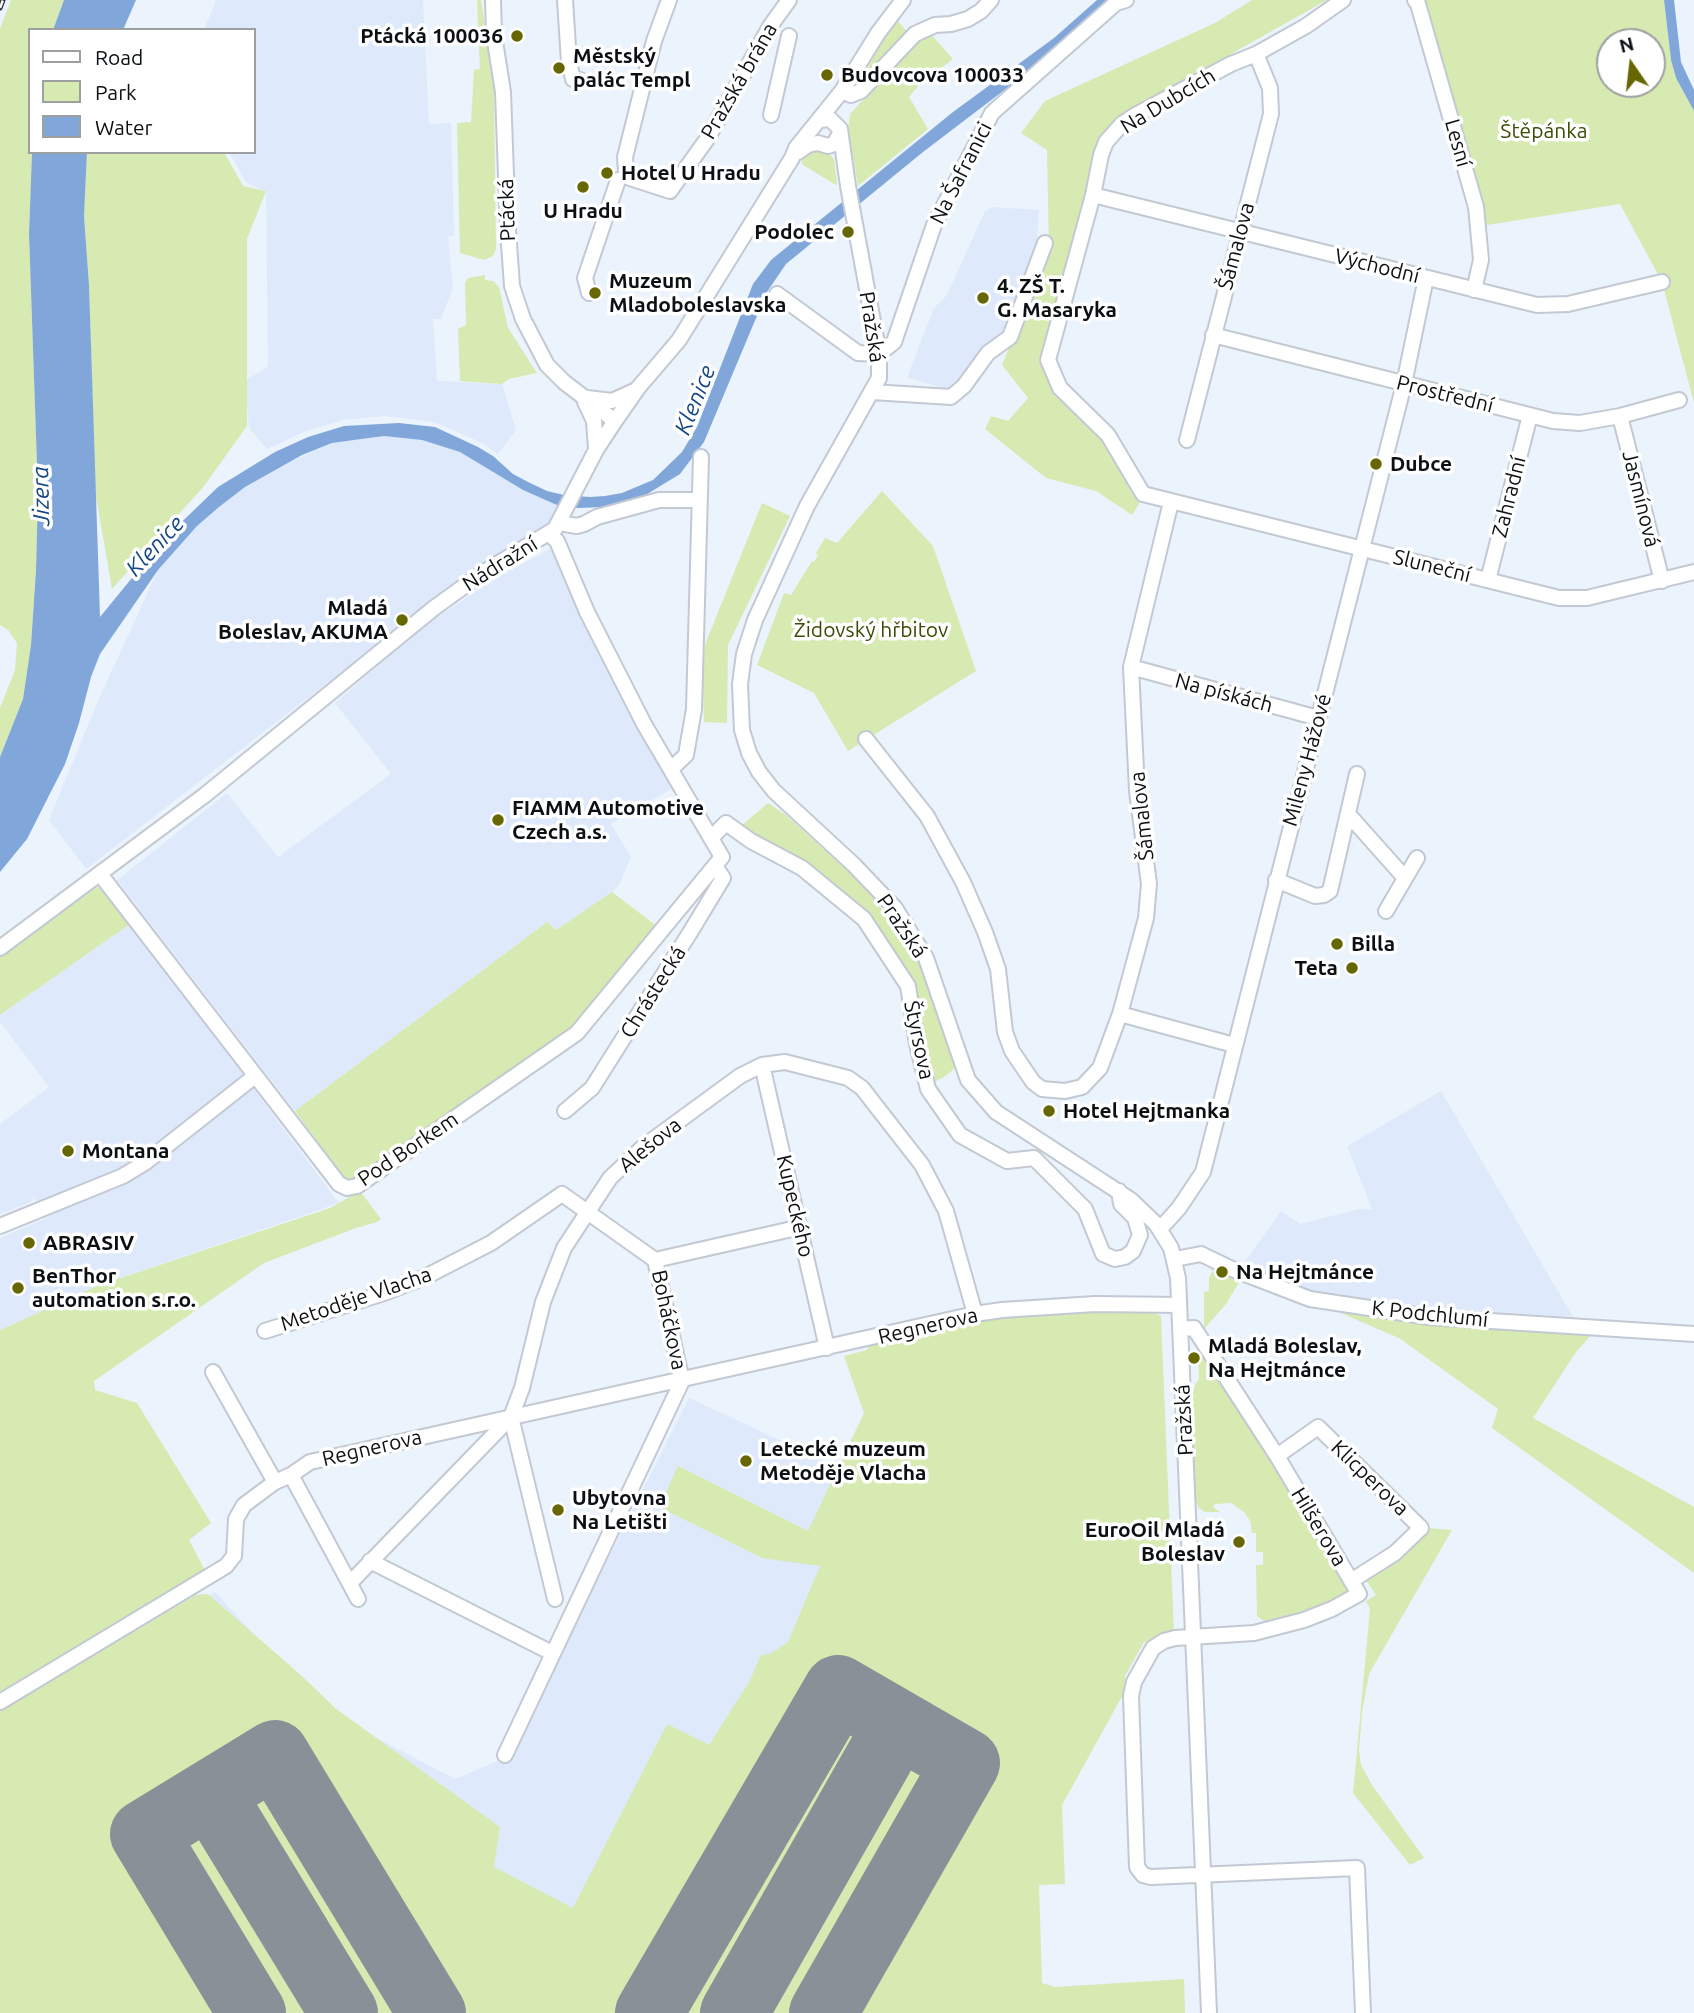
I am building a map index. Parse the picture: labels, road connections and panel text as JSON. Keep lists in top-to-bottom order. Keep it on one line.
{"streets":{"street":["Pražská brána","Na Dubcích","Lesní","Na Šafranici","Ptácká","Šámalova","Východní","Pražská","Prostřední","Zahradní","Jasmínová","Nádražní","Sluneční","Na pískách","Mileny Hážové","Chrástecká","Štyrsova","Alešova","Pod Borkem","Kupeckého","Metoděje Vlacha","K Podchlumí","Boháčkova","Regnerova","Klicperova","Hilšerova"]},"crossings":[["Na Dubcích","Šámalova"],["Na Dubcích","Východní"],["Na Dubcích","Sluneční"],["Lesní","Východní"],["Na Šafranici","Pražská"],["Ptácká","Nádražní"],["Šámalova","Východní"],["Šámalova","Prostřední"],["Šámalova","Sluneční"],["Šámalova","Na pískách"],["Východní","Mileny Hážové"],["Pražská","Nádražní"],["Pražská","Mileny Hážové"],["Pražská","Štyrsova"],["Pražská","K Podchlumí"],["Pražská","Regnerova"],["Pražská","Hilšerova"],["Prostřední","Zahradní"],["Prostřední","Jasmínová"],["Prostřední","Mileny Hážové"],["Zahradní","Sluneční"],["Jasmínová","Sluneční"],["Sluneční","Mileny Hážové"],["Na pískách","Mileny Hážové"],["Chrástecká","Pod Borkem"],["Alešova","Kupeckého"],["Alešova","Metoděje Vlacha"],["Alešova","Boháčkova"],["Alešova","Regnerova"],["Kupeckého","Boháčkova"],["Kupeckého","Regnerova"],["Metoděje Vlacha","Boháčkova"],["Boháčkova","Regnerova"],["Klicperova","Hilšerova"]],"water":["Klenice","Jizera"],"parks":["Štěpánka","Židovský hřbitov"],"places":["Ptácká 100036","Městský palác Templ","Budovcova 100033","Hotel U Hradu","U Hradu","Podolec","Muzeum Mladoboleslavska","4. ZŠ T. G. Masaryka","Dubce","Mladá Boleslav, AKUMA","FIAMM Automotive Czech a.s.","Billa","Teta","Hotel Hejtmanka","Montana","ABRASIV","Na Hejtmánce","BenThor automation s.r.o.","Mladá Boleslav, Na Hejtmánce","Letecké muzeum Metoděje Vlacha","Ubytovna Na Letišti","EuroOil Mladá Boleslav"],"legend":["Road","Park","Water"],"north":"top"}
